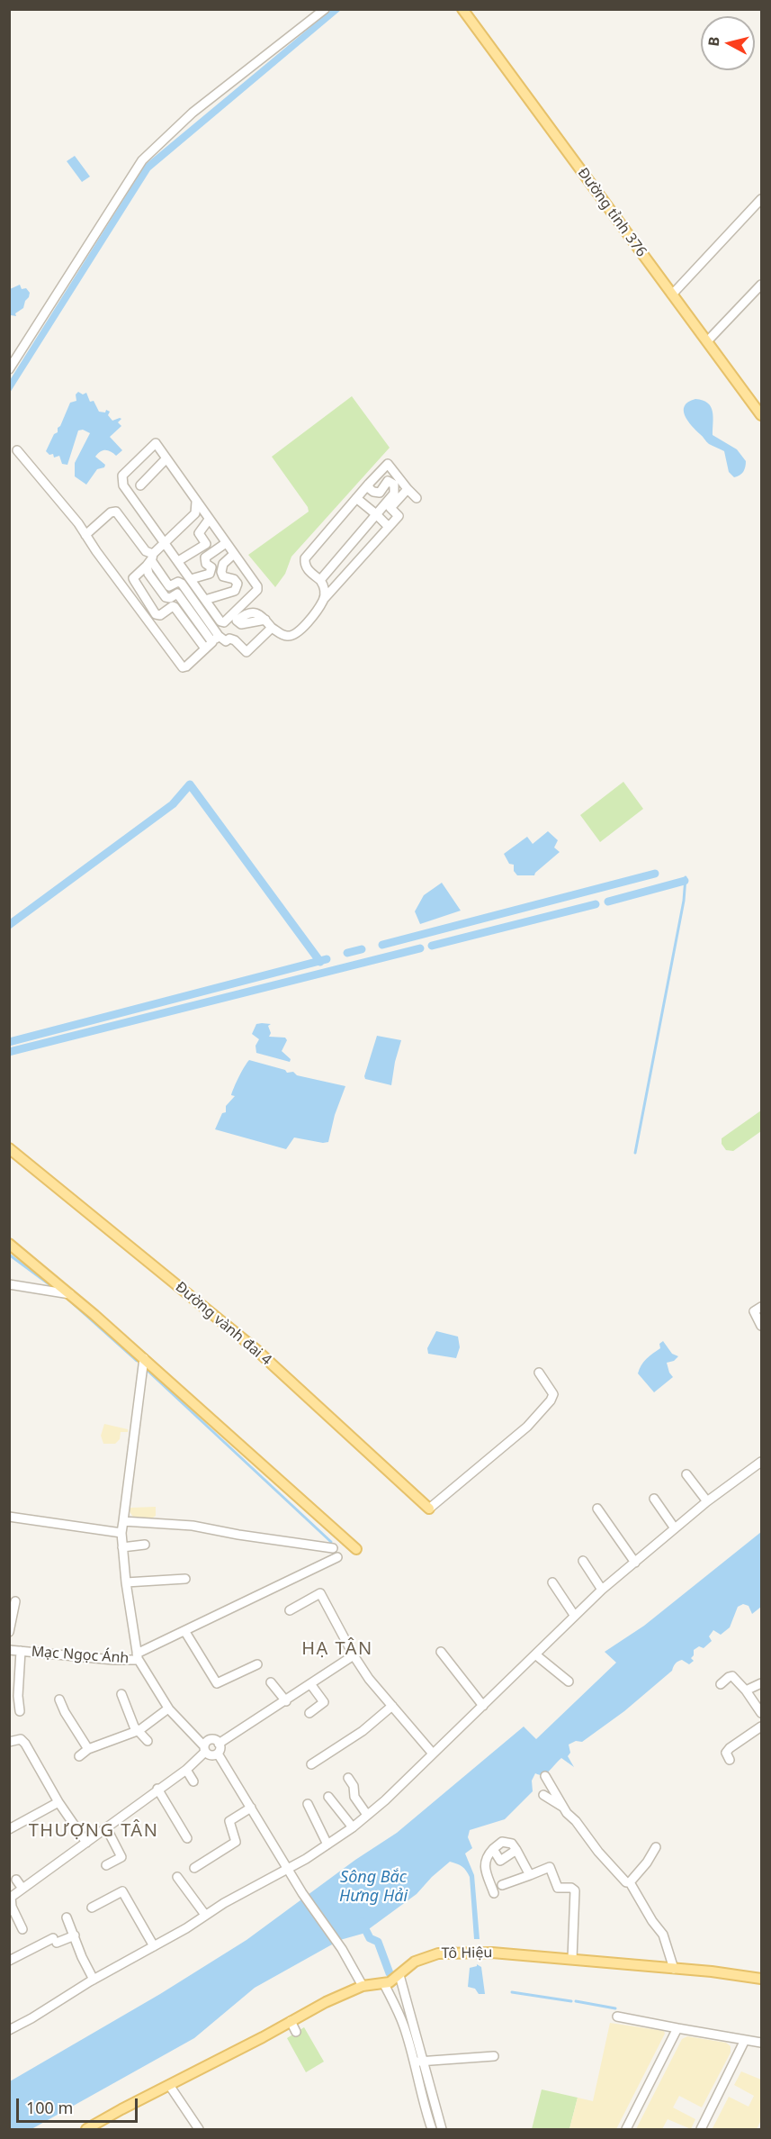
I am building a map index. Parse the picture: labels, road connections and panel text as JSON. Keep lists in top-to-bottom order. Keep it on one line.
{"streets":{"main road":["Đường tỉnh 376","Đường vành đai 4","Tô Hiệu"],"street":["Mạc Ngọc Ánh"]},"districts":["HẠ TÂN","THƯỢNG TÂN"],"water":["Sông Bắc Hưng Hải"],"scale_bar":"100 m","north":"left"}
